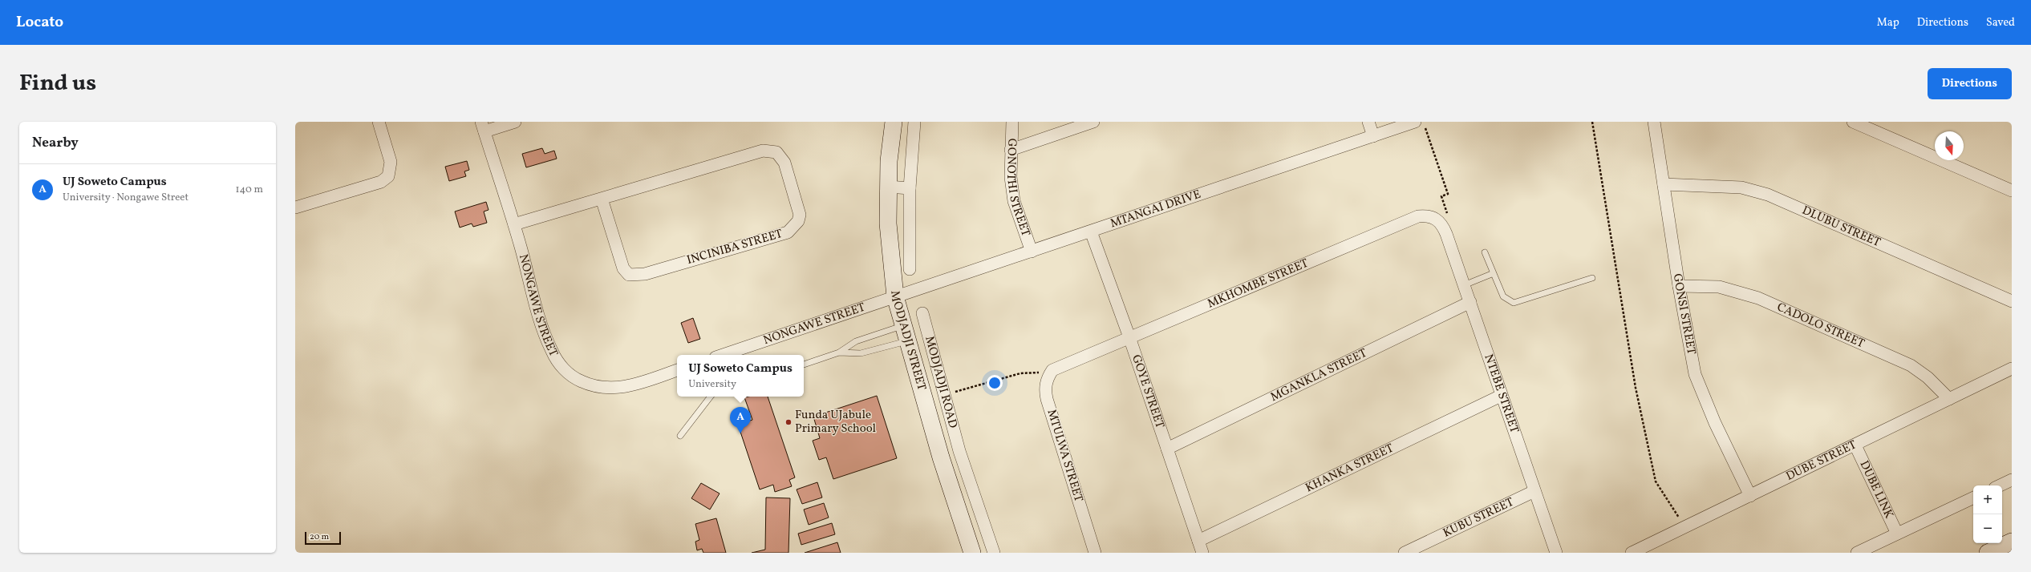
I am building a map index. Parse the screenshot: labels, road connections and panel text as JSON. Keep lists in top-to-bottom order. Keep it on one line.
{"streets":{"street":["GONOTHI STREET","MTANGAI DRIVE","DLUBU STREET","INCINIBA STREET","MKHOMBE STREET","NONGAWE STREET","GONSI STREET","CADOLO STREET","MODJADJI STREET","MGANKLA STREET","MODJADJI ROAD","GOYE STREET","NTEBE STREET","MTULWA STREET","DUBE STREET","KHANKA STREET","DUBE LINK","KUBU STREET"]},"crossings":[["GONOTHI STREET","MTANGAI DRIVE"],["MTANGAI DRIVE","NONGAWE STREET"],["MTANGAI DRIVE","MODJADJI STREET"],["MTANGAI DRIVE","GOYE STREET"],["DLUBU STREET","GONSI STREET"],["INCINIBA STREET","NONGAWE STREET"],["MKHOMBE STREET","GOYE STREET"],["MKHOMBE STREET","NTEBE STREET"],["MKHOMBE STREET","MTULWA STREET"],["NONGAWE STREET","MODJADJI STREET"],["GONSI STREET","CADOLO STREET"],["GONSI STREET","DUBE STREET"],["CADOLO STREET","DUBE STREET"],["MGANKLA STREET","GOYE STREET"],["MGANKLA STREET","NTEBE STREET"],["GOYE STREET","KHANKA STREET"],["NTEBE STREET","KHANKA STREET"],["NTEBE STREET","KUBU STREET"],["DUBE STREET","DUBE LINK"]],"places":["Funda UJabule Primary School"],"scale_bar":"20 m","north":"bottom","page":{"header":"Locato","nav":["Map","Directions","Saved"],"title":"Find us","buttons":"Directions","heading":"Nearby","list":[{"mark":"A","name":"UJ Soweto Campus","note":"University · Nongawe Street","value":"140 m"}],"popup":["UJ Soweto Campus","University"],"pins":"A","map_buttons":["+","−"],"scale":"20 m"}}
